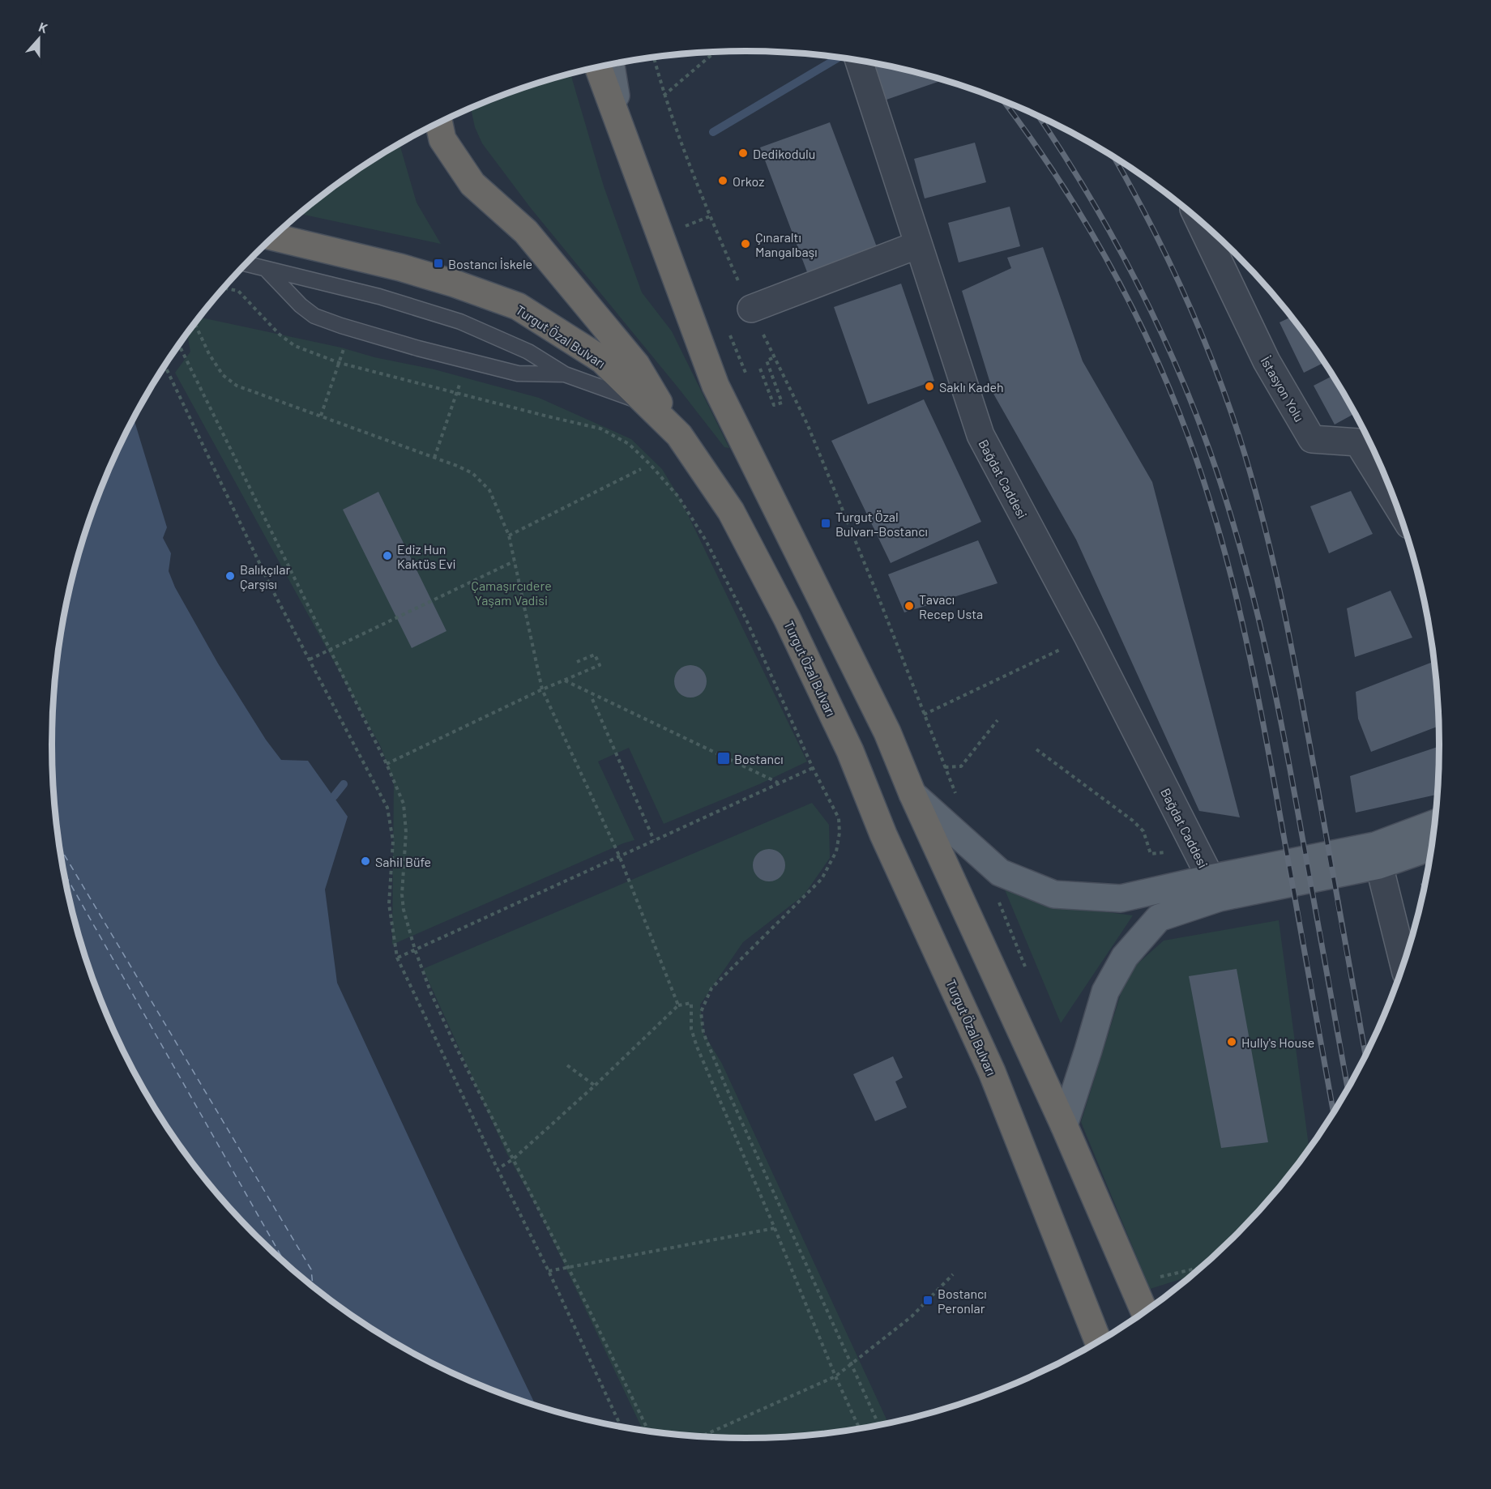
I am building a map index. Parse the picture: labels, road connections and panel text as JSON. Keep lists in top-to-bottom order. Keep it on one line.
{"streets":{"highway":["Turgut Özal Bulvarı"],"main road":["Bağdat Caddesi"],"street":["İstasyon Yolu"]},"parks":["Çamaşırcıdere Yaşam Vadisi"],"places":{"other":["Dedikodulu","Orkoz","Çınaraltı Mangalbaşı","Saklı Kadeh","Ediz Hun Kaktüs Evi","Balıkçılar Çarşısı","Tavacı Recep Usta","Sahil Büfe","Hully's House"],"transit":["Bostancı İskele","Turgut Özal Bulvarı-Bostancı","Bostancı","Bostancı Peronlar"]},"north":"top"}
